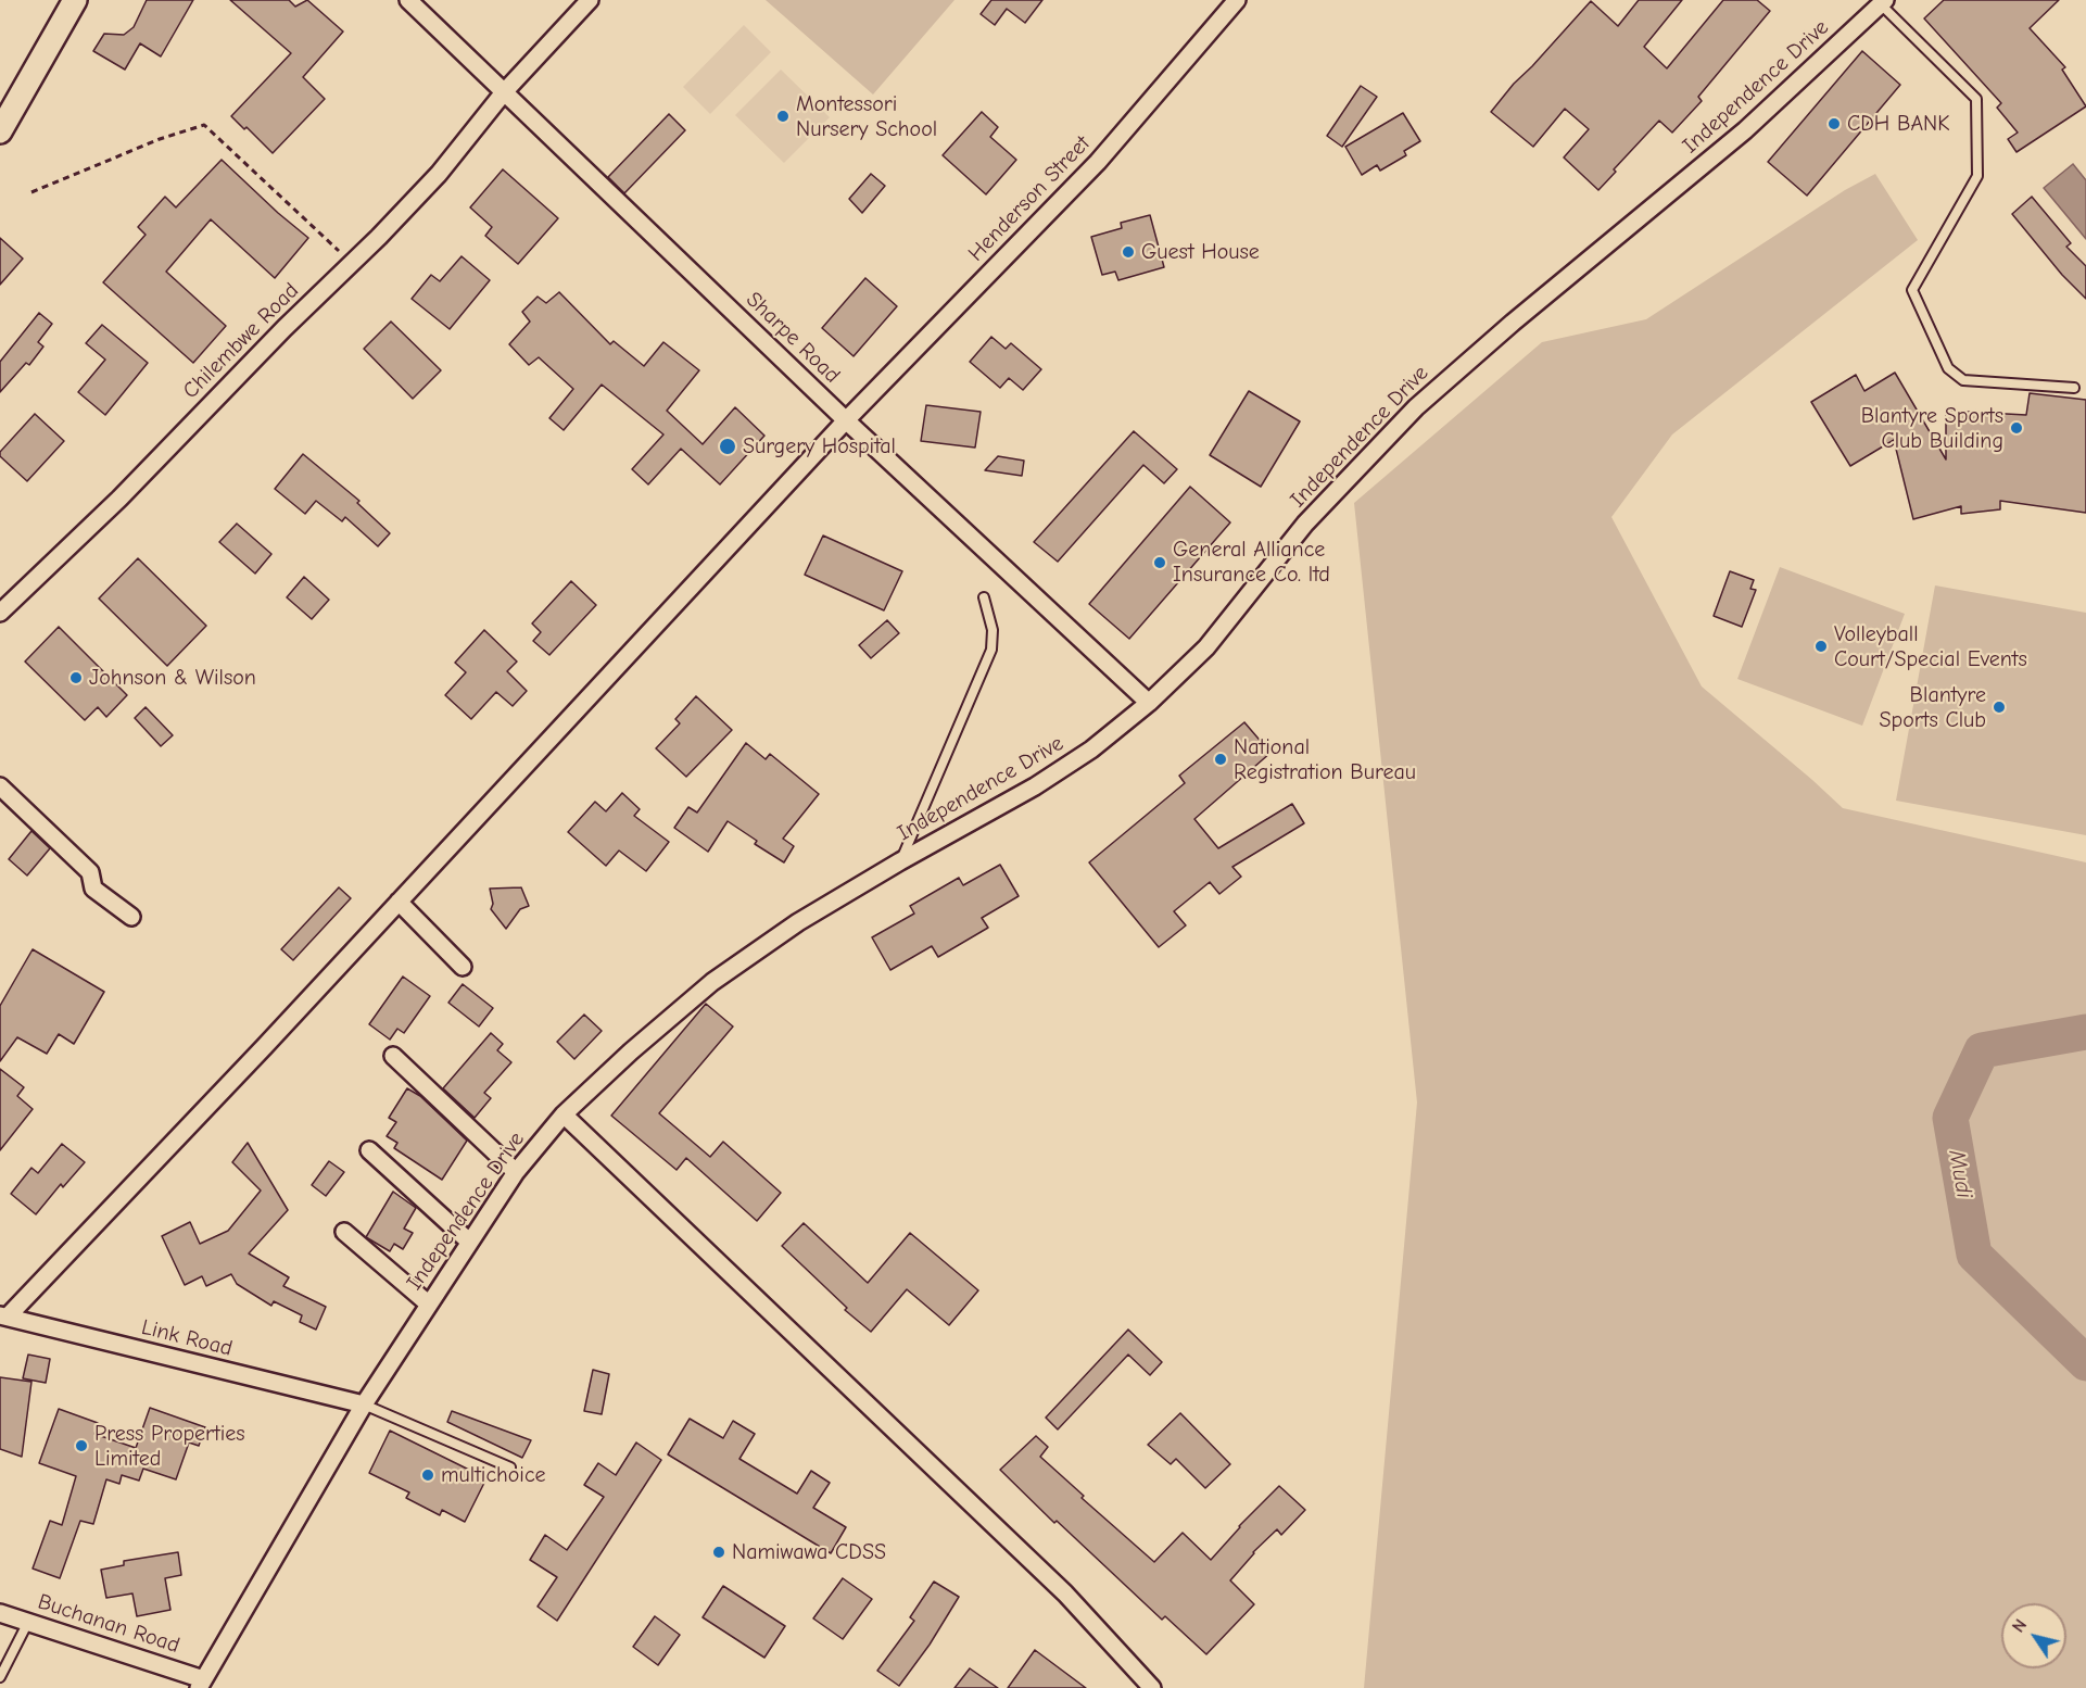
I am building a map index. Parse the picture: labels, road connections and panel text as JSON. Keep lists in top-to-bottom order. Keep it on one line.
{"streets":{"street":["Independence Drive","Henderson Street","Sharpe Road","Chilembwe Road","Link Road","Buchanan Road"]},"crossings":[["Independence Drive","Sharpe Road"],["Independence Drive","Link Road"],["Independence Drive","Buchanan Road"],["Henderson Street","Sharpe Road"],["Henderson Street","Link Road"],["Sharpe Road","Chilembwe Road"]],"water":["Mudi"],"places":["Montessori Nursery School","CDH BANK","Guest House","Blantyre Sports Club Building","Surgery Hospital","General Alliance Insurance Co. ltd","Volleyball Court/Special Events","Johnson & Wilson","Blantyre Sports Club","National Registration Bureau","Press Properties Limited","multichoice","Namiwawa CDSS"],"north":"top left"}
